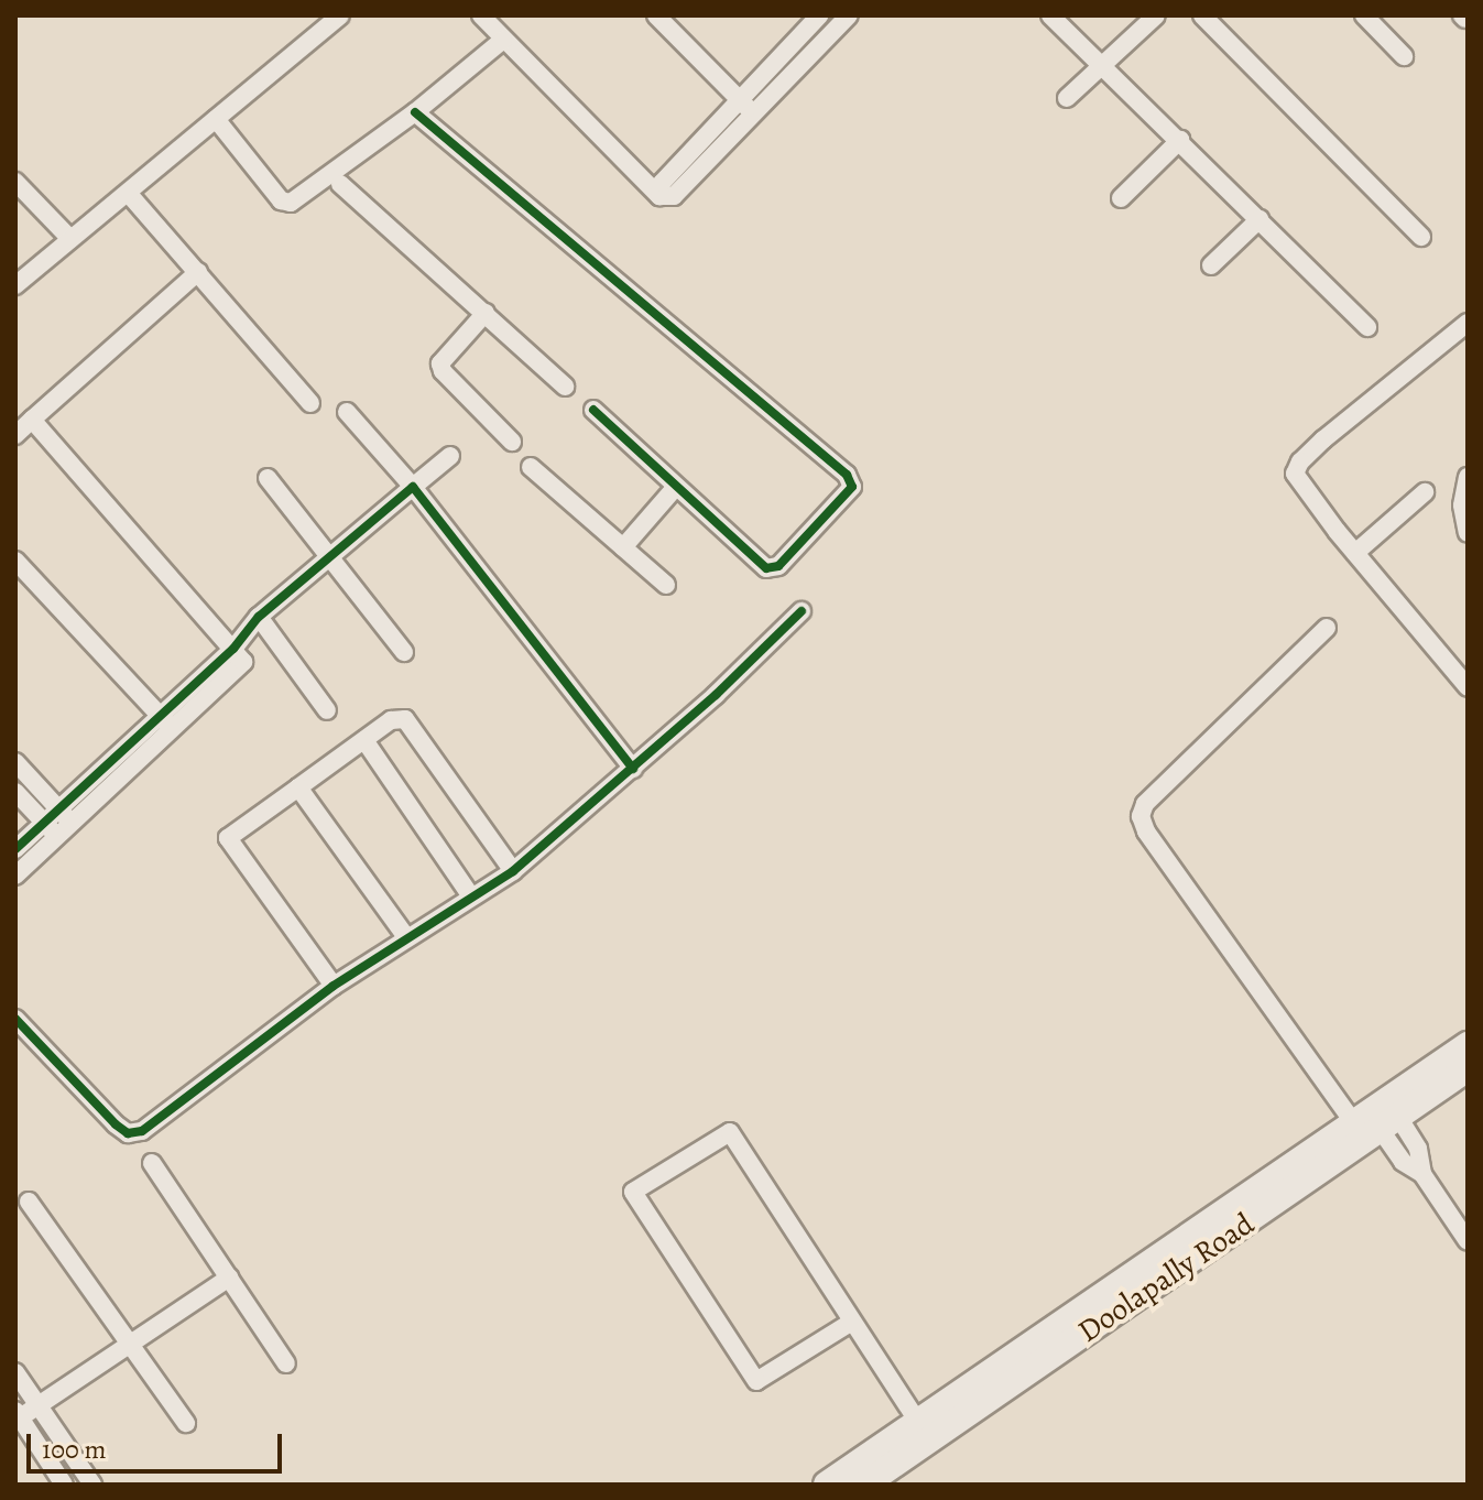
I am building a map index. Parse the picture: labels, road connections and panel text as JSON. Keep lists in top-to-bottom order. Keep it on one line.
{"streets":{"main road":["Doolapally Road"]},"scale_bar":"100 m"}
